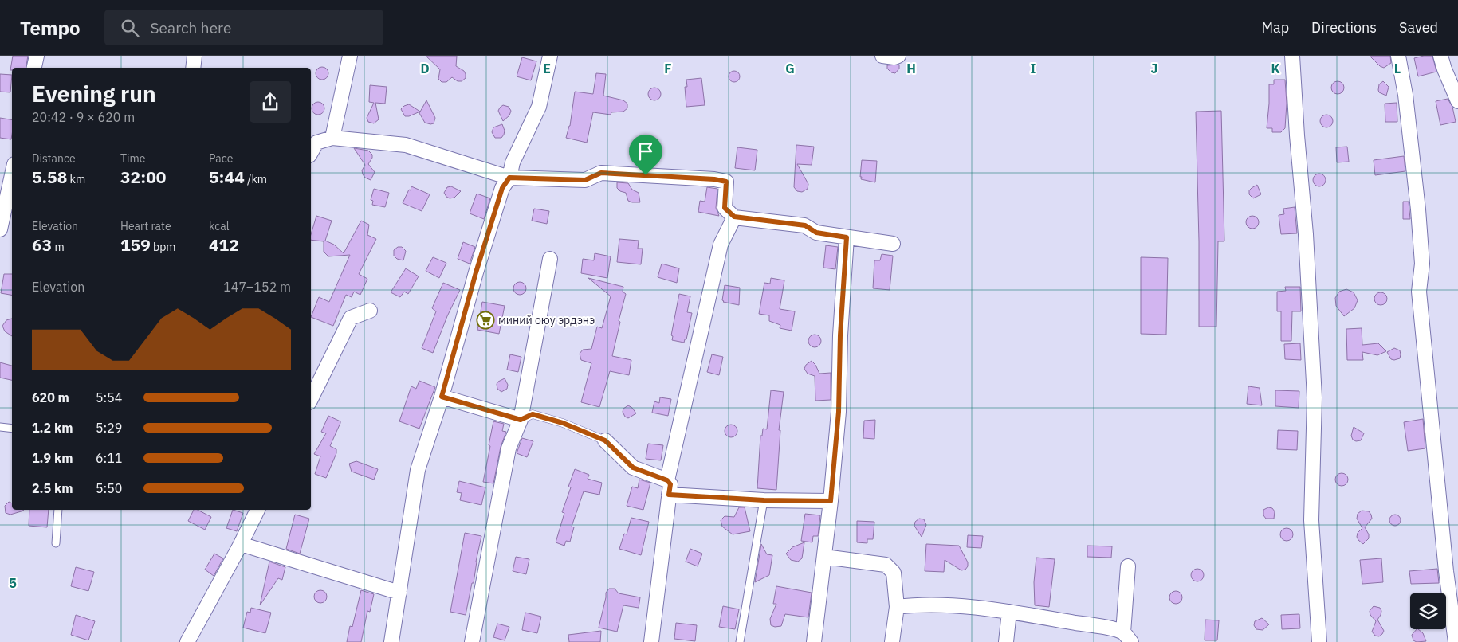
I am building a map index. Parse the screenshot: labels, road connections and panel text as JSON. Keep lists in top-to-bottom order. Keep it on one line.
{"places":{"supermarket":["миний оюу эрдэнэ"]},"page":{"header":"Tempo","search":"Search here","nav":["Map","Directions","Saved"],"heading":["Evening run","20:42 · 9 × 620 m"],"stats":[["Distance","5.58 km"],["Time","32:00"],["Pace","5:44 /km"],["Elevation","63 m"],["Heart rate","159 bpm"],["kcal","412"]],"chart":["Elevation","147–152 m"],"list":[{"name":"620 m","note":"5:54"},{"name":"1.2 km","note":"5:29"},{"name":"1.9 km","note":"6:11"},{"name":"2.5 km","note":"5:50"}]},"grid":{"columns":["D","E","F","G","H","I","J","K","L"],"rows":["5"]}}
